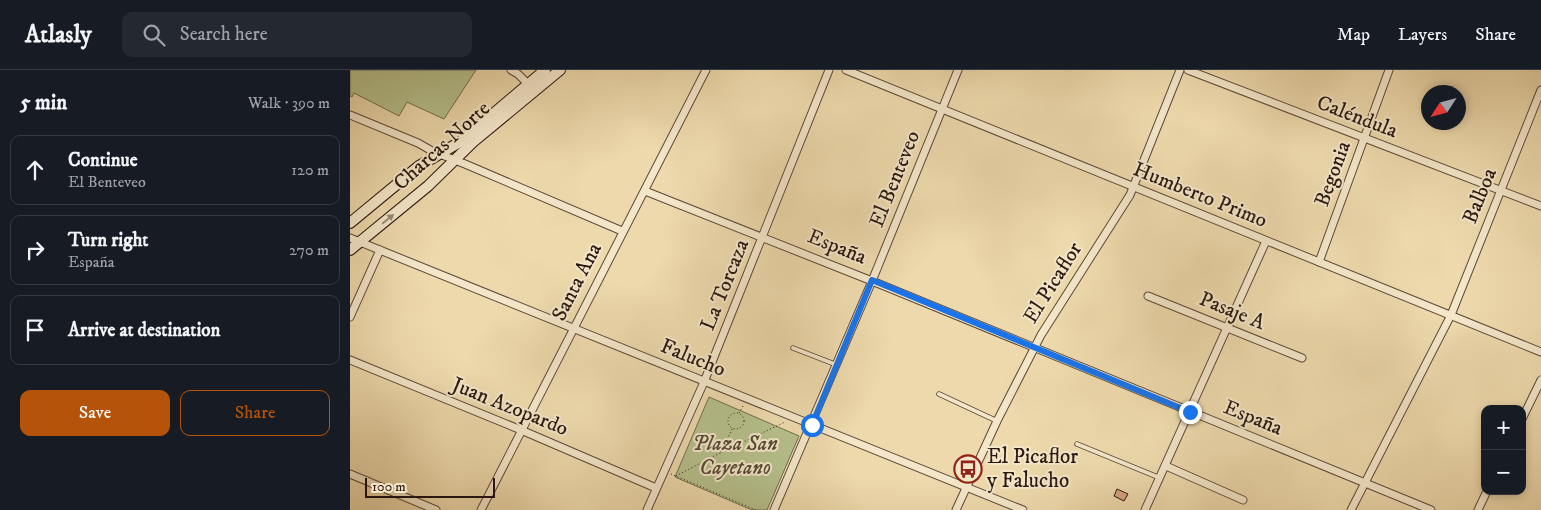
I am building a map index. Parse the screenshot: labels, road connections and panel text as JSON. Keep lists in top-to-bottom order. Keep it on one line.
{"streets":{"street":["Caléndula","Charcas Norte","Begonia","El Benteveo","Humberto Primo","Balboa","España","Santa Ana","El Picaflor","La Torcaza","Pasaje A","Falucho","Juan Azopardo"]},"crossings":[["Caléndula","Begonia"],["Caléndula","Balboa"],["Charcas Norte","Falucho"],["Begonia","Humberto Primo"],["El Benteveo","Humberto Primo"],["El Benteveo","España"],["El Benteveo","Falucho"],["Humberto Primo","Balboa"],["Humberto Primo","El Picaflor"],["Balboa","España"],["España","Santa Ana"],["España","El Picaflor"],["España","La Torcaza"],["Santa Ana","Falucho"],["Santa Ana","Juan Azopardo"],["El Picaflor","Falucho"],["La Torcaza","Falucho"],["La Torcaza","Juan Azopardo"]],"parks":["Plaza San Cayetano"],"places":{"bus stop":["El Picaflor y Falucho"]},"scale_bar":"100 m","north":"bottom left","page":{"header":"Atlasly","search":"Search here","nav":["Map","Layers","Share"],"heading":["5 min","Walk · 390 m"],"list":[["Continue","El Benteveo","120 m"],["Turn right","España","270 m"],"Arrive at destination"],"buttons":["Save","Share"],"map_buttons":["+","−"],"scale":"100 m"}}
